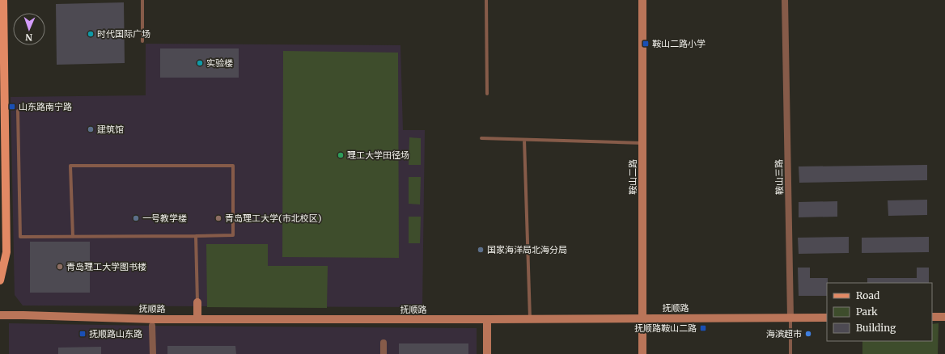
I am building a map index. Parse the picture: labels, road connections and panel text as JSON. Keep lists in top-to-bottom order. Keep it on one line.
{"streets":{"main road":["鞍山二路","抚顺路"],"street":["鞍山三路"]},"crossings":[["鞍山二路","抚顺路"],["鞍山三路","抚顺路"]],"places":{"other":["时代国际广场","实验楼","建筑馆","理工大学田径场","一号教学楼","青岛理工大学(市北校区)","国家海洋局北海分局","青岛理工大学图书楼","海滨超市"],"transit":["鞍山二路小学","山东路南宁路","抚顺路鞍山二路","抚顺路山东路"]},"legend":["Road","Park","Building"],"north":"bottom"}
